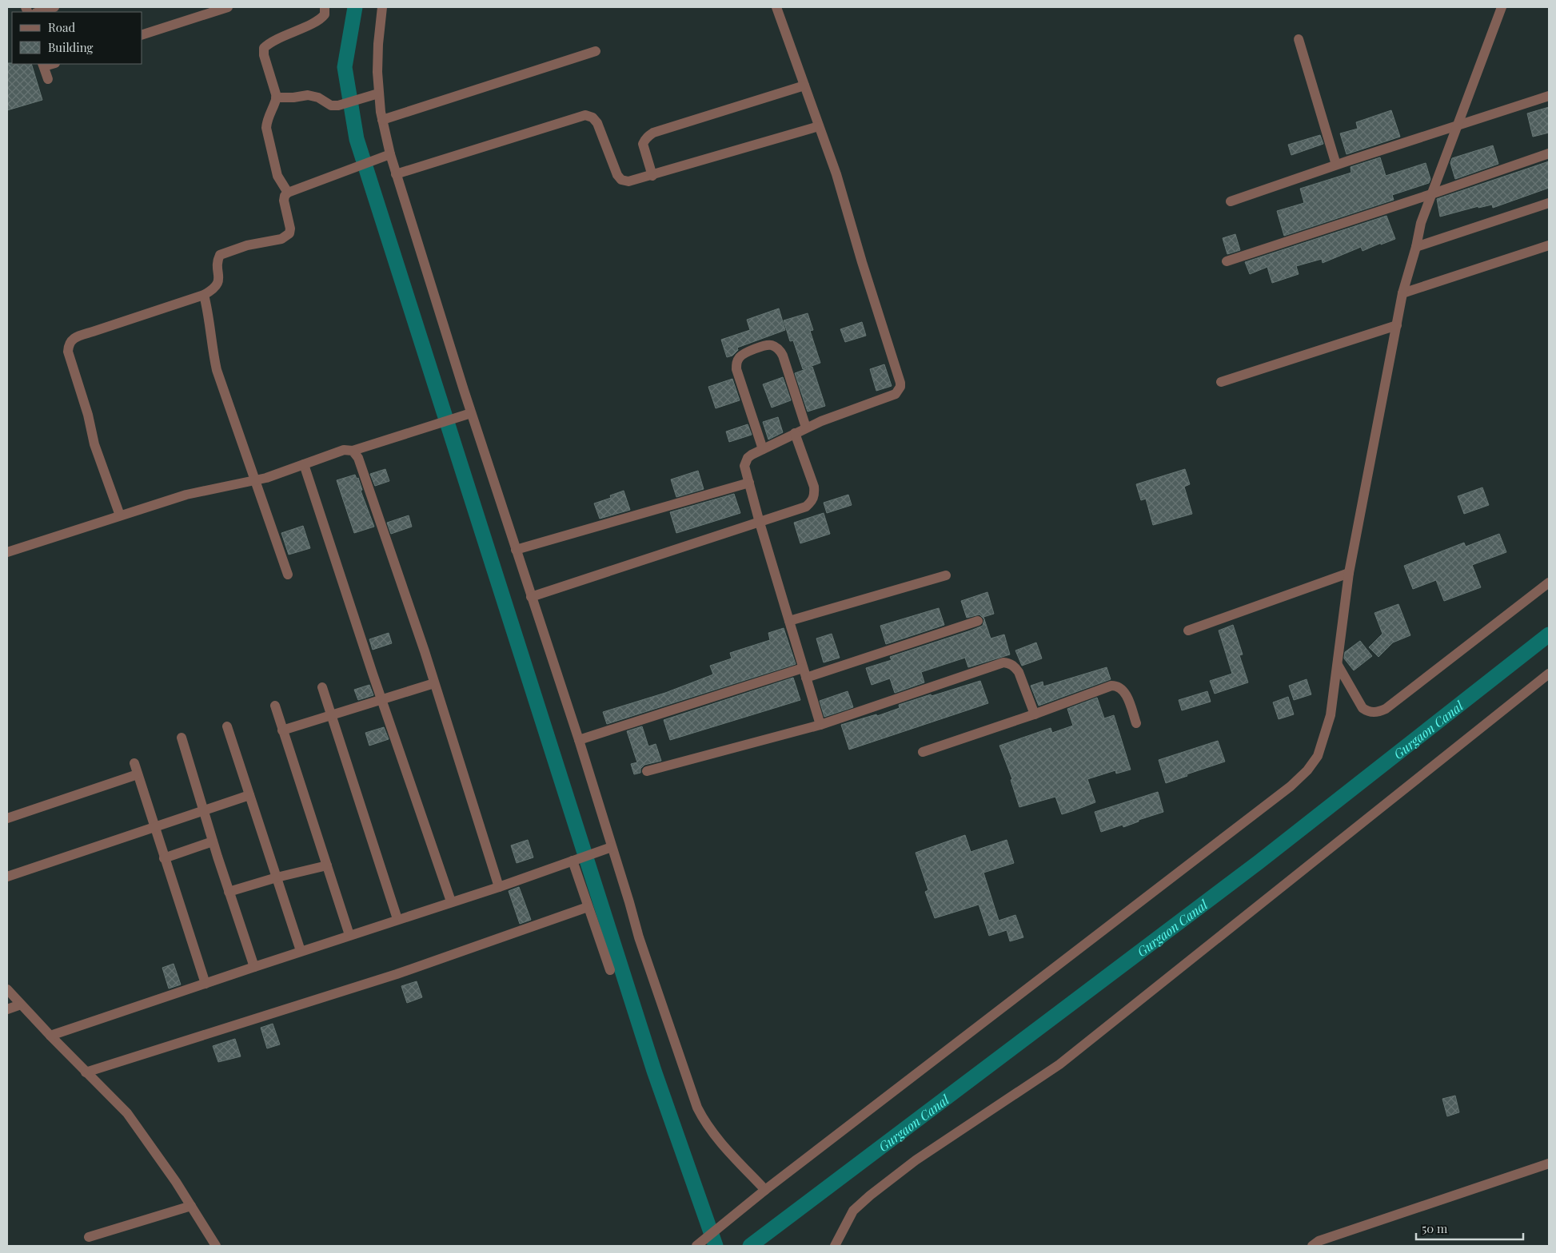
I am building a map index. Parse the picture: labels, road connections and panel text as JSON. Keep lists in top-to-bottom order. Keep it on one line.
{"water":["Gurgaon Canal"],"legend":["Road","Building"],"scale_bar":"50 m"}
